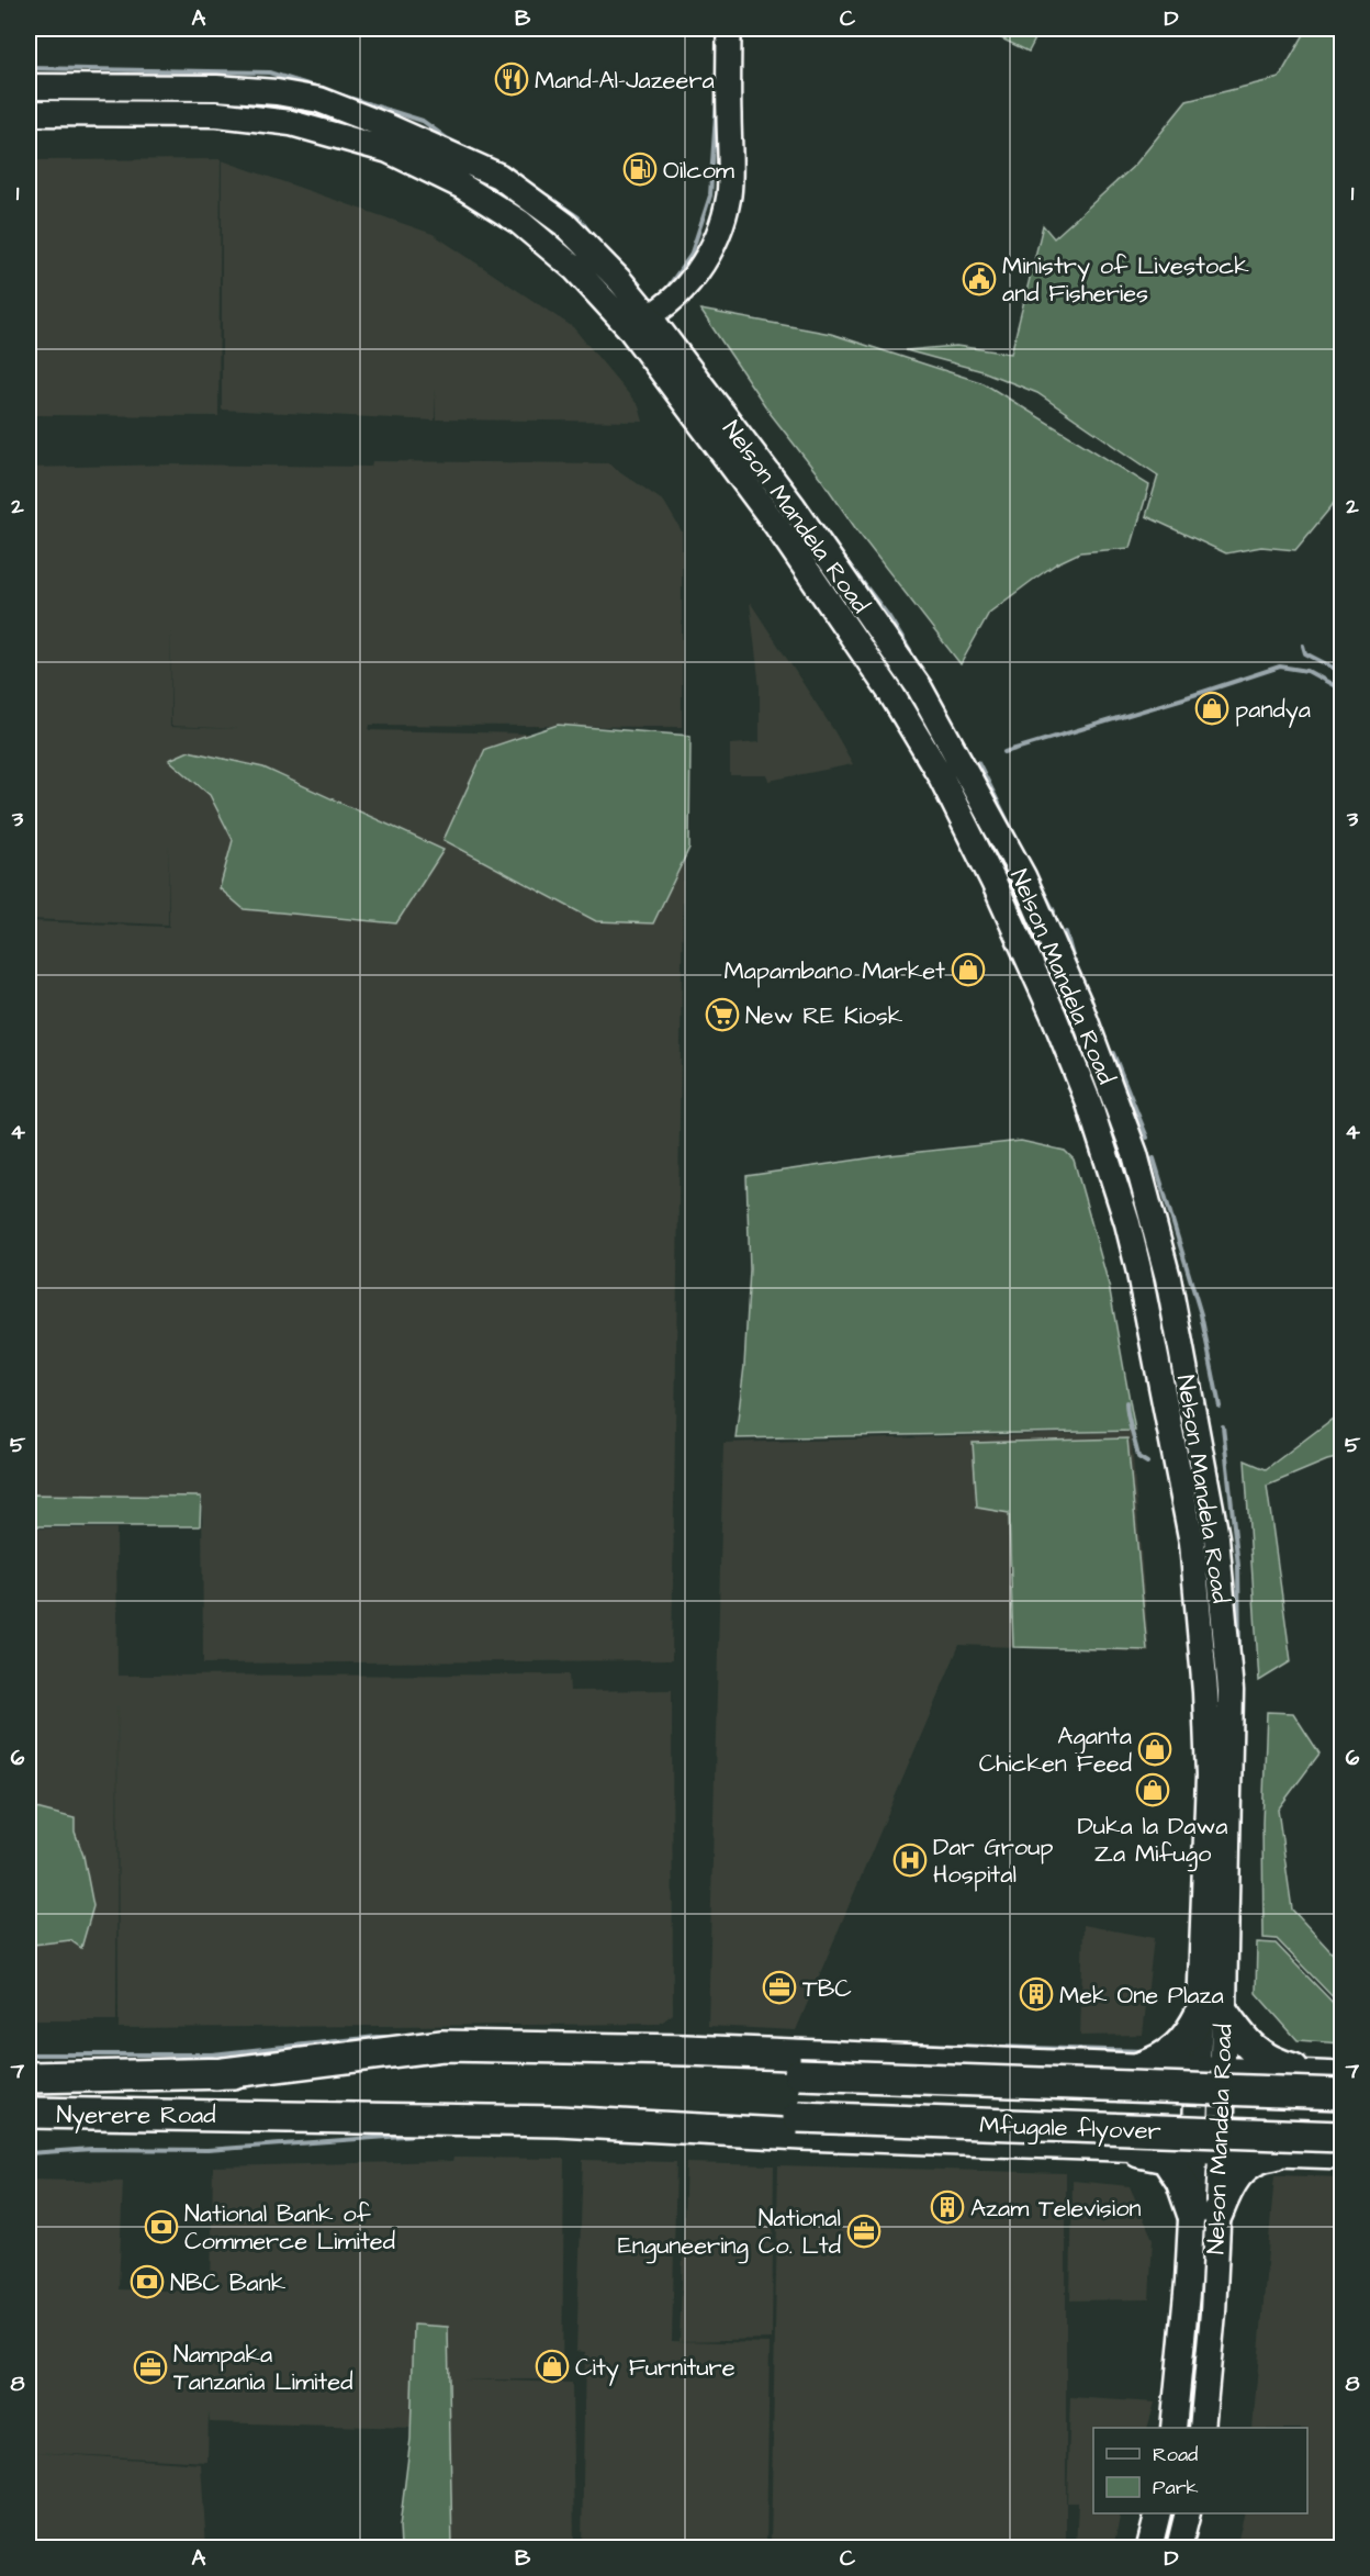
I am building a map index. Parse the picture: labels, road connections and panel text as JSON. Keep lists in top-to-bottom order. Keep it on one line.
{"streets":{"highway":["Nyerere Road","Mfugale flyover"],"main road":["Nelson Mandela Road"]},"crossings":[["Nyerere Road","Mfugale flyover"]],"places":{"restaurant":["Mand-Al-Jazeera"],"fuel station":["Oilcom"],"public building":["Ministry of Livestock and Fisheries"],"shop":["pandya","Mapambano Market","Aganta Chicken Feed","Duka la Dawa Za Mifugo","City Furniture"],"supermarket":["New RE Kiosk"],"hospital":["Dar Group Hospital"],"office":["TBC","National Enguneering Co. Ltd","Nampaka Tanzania Limited"],"building":["Mek One Plaza","Azam Television"],"bank":["National Bank of Commerce Limited","NBC Bank"]},"legend":["Road","Park"],"grid":{"columns":["A","B","C","D"],"rows":["1","2","3","4","5","6","7","8"]}}
